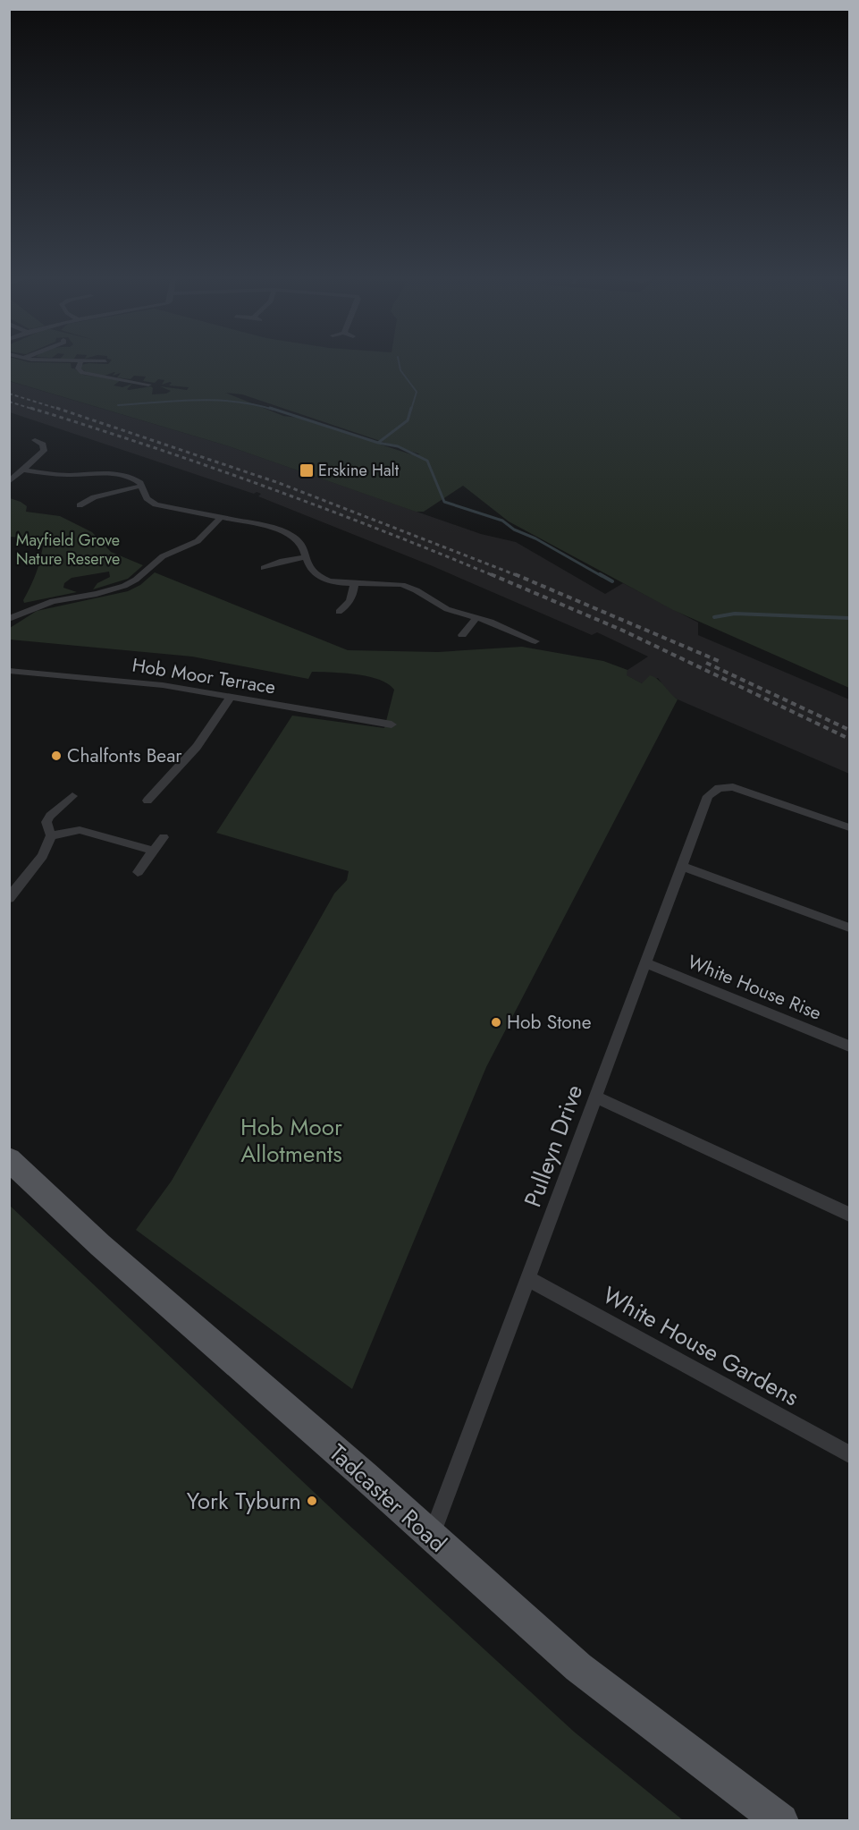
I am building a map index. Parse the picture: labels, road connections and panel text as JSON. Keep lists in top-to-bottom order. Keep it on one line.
{"streets":{"main road":["Tadcaster Road"],"street":["Hob Moor Terrace","White House Rise","Pulleyn Drive","White House Gardens"]},"crossings":[["White House Rise","Pulleyn Drive"],["Pulleyn Drive","White House Gardens"],["Pulleyn Drive","Tadcaster Road"]],"parks":["Mayfield Grove Nature Reserve","Hob Moor Allotments"],"places":{"transit":["Erskine Halt"],"other":["Chalfonts Bear","Hob Stone","York Tyburn"]}}
